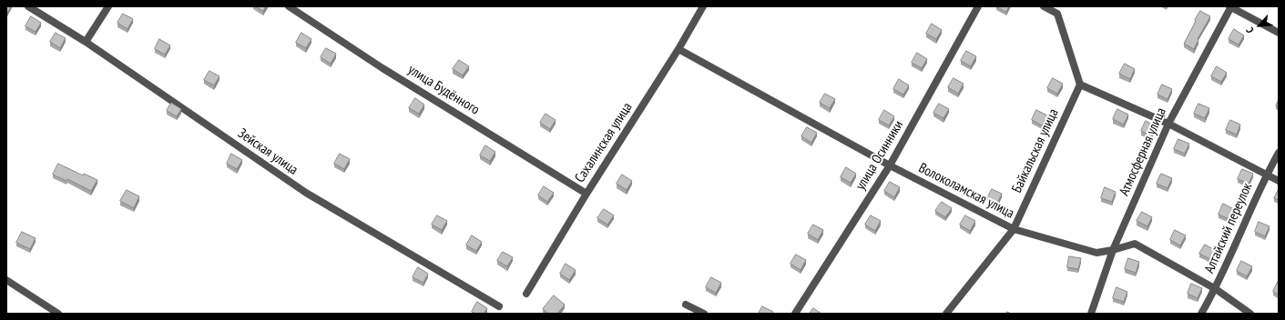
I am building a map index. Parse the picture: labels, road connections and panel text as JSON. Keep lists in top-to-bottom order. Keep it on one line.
{"streets":{"street":["улица Будённого","Сахалинская улица","Байкальская улица","Зейская улица","Атмосферная улица","улица Осинники","Волоколамская улица","Алтайский переулок"]},"crossings":[["улица Будённого","Сахалинская улица"],["Сахалинская улица","Волоколамская улица"],["Байкальская улица","Волоколамская улица"],["Атмосферная улица","Волоколамская улица"],["улица Осинники","Волоколамская улица"],["Волоколамская улица","Алтайский переулок"]],"north":"bottom left"}
